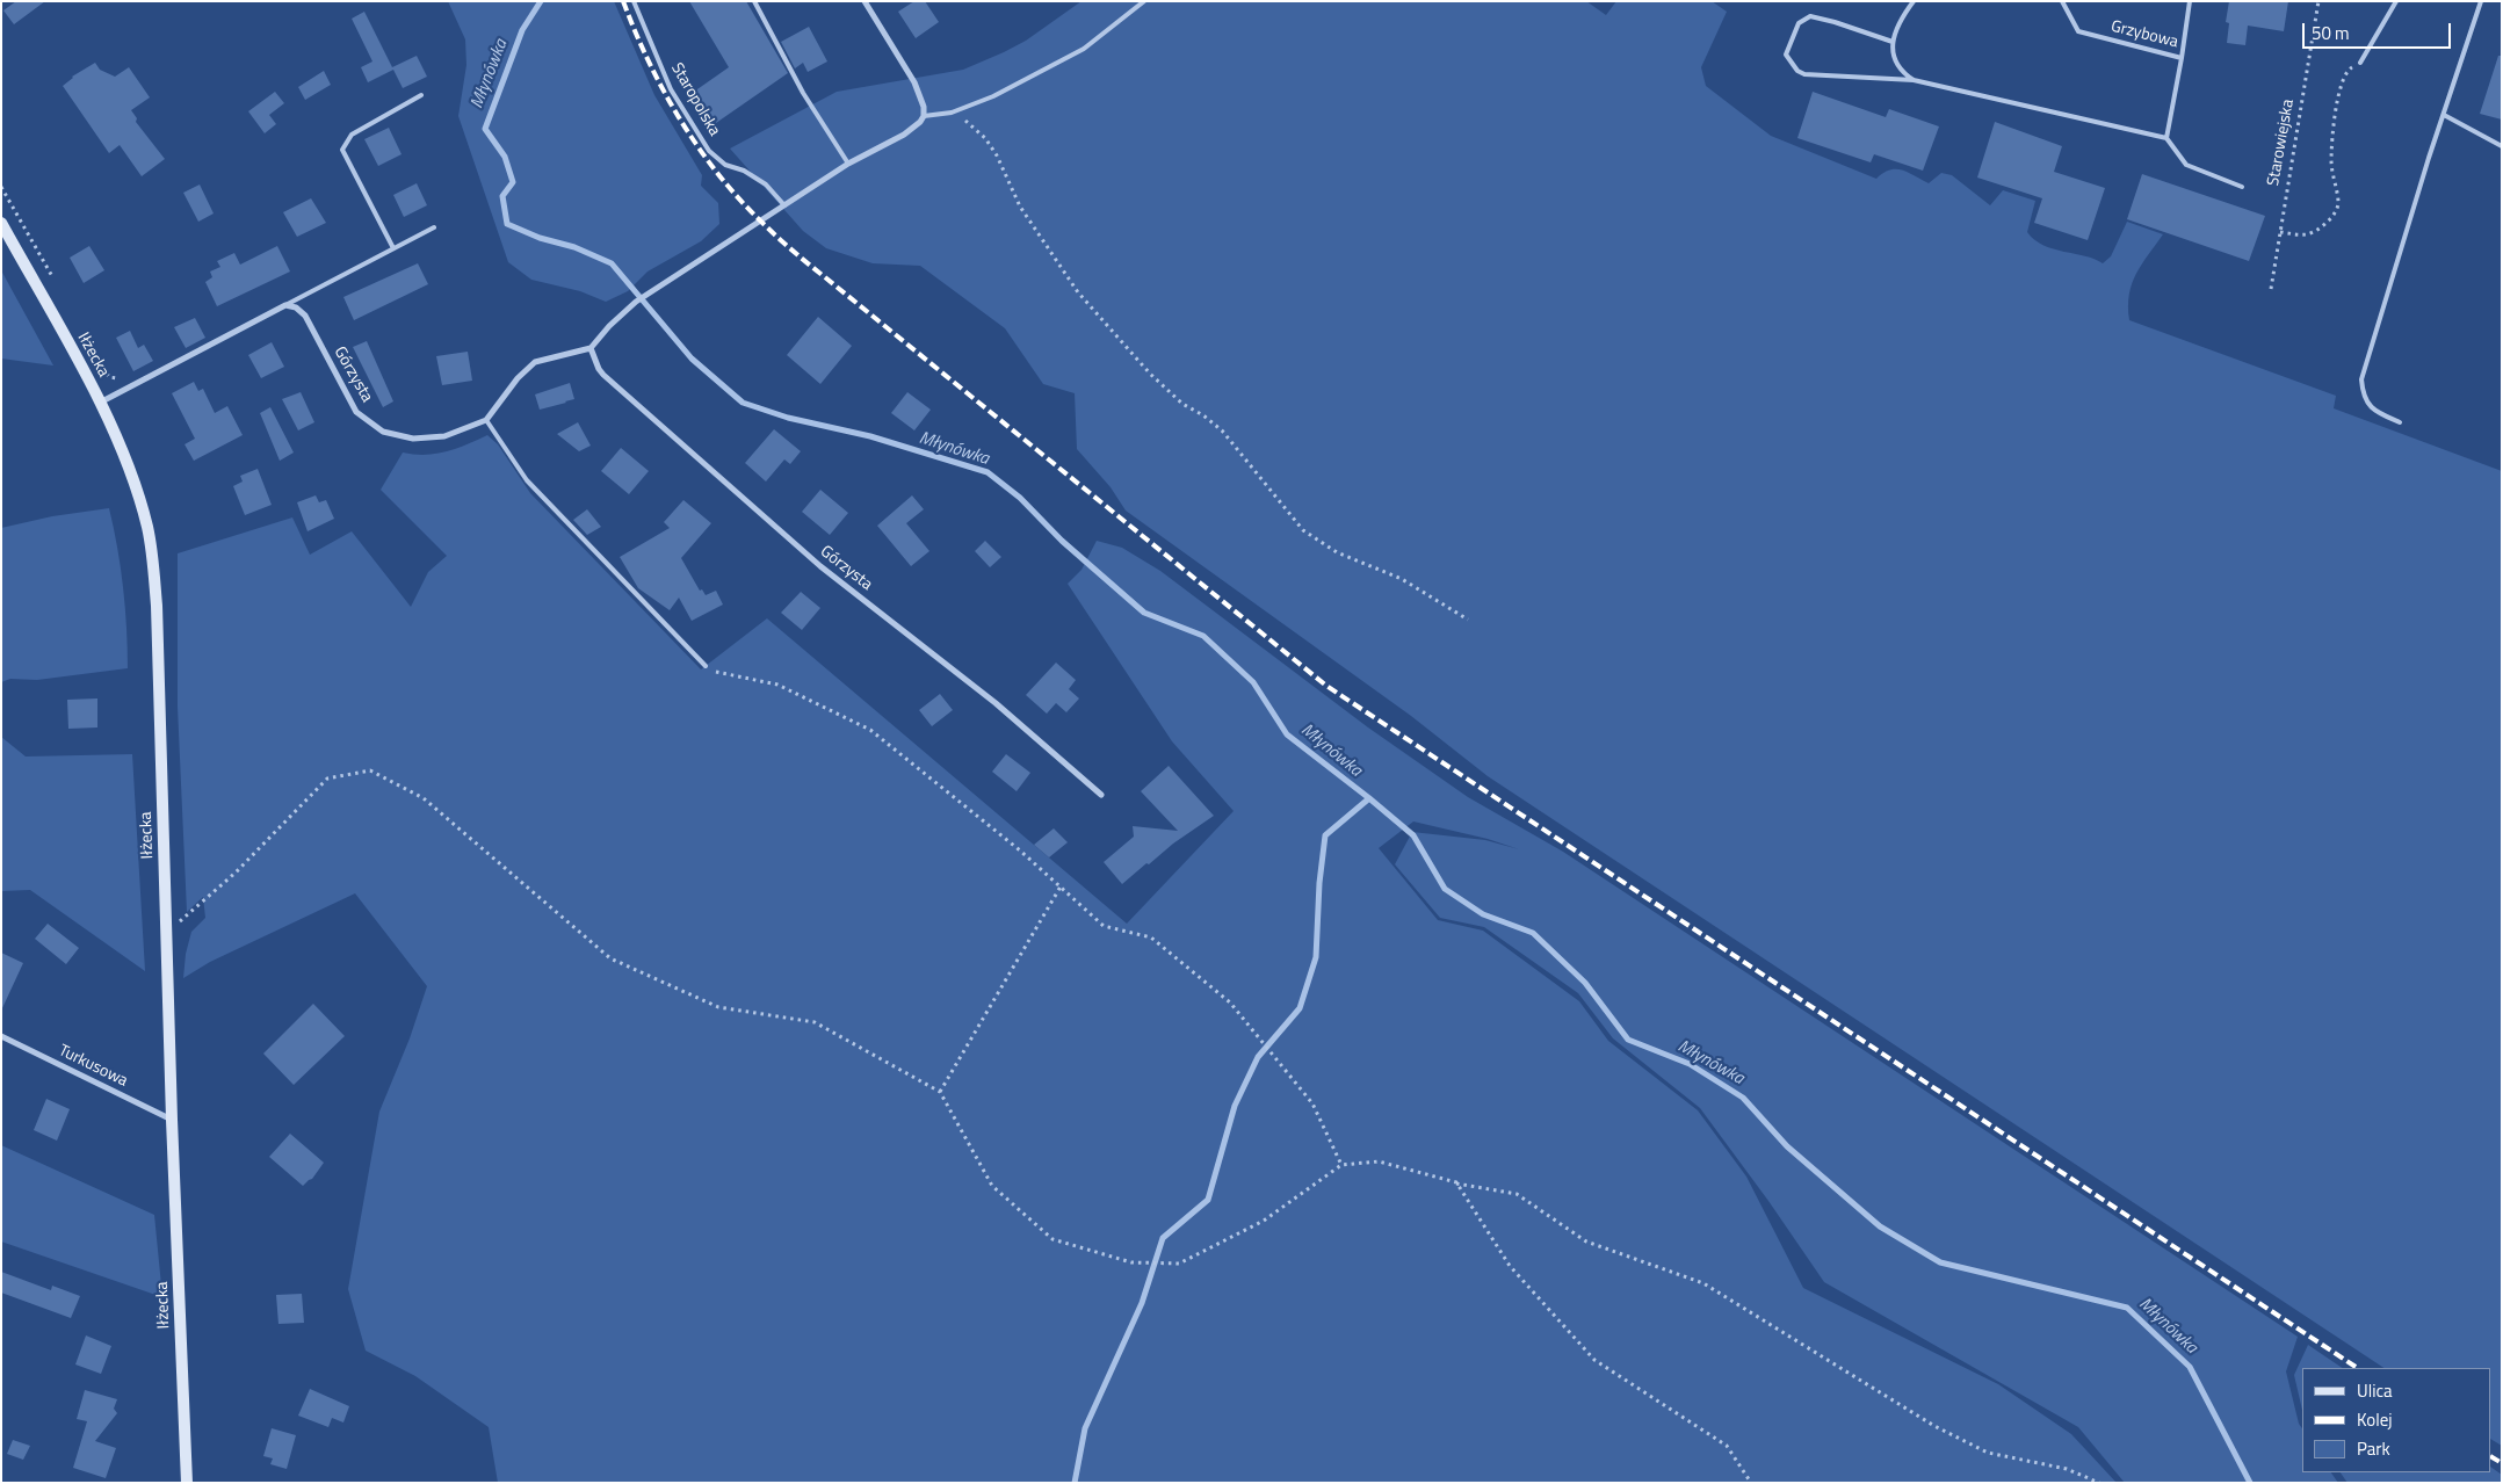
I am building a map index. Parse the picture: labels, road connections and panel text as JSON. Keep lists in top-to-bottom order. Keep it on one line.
{"streets":{"main road":["Iłżecka"],"street":["Górzysta","Turkusowa"],"lane":["Grzybowa","Staropolska"],"path":["Starowiejska"]},"crossings":[["Iłżecka","Turkusowa"]],"water":["Młynówka"],"legend":["Ulica","Kolej","Park"],"scale_bar":"50 m"}
